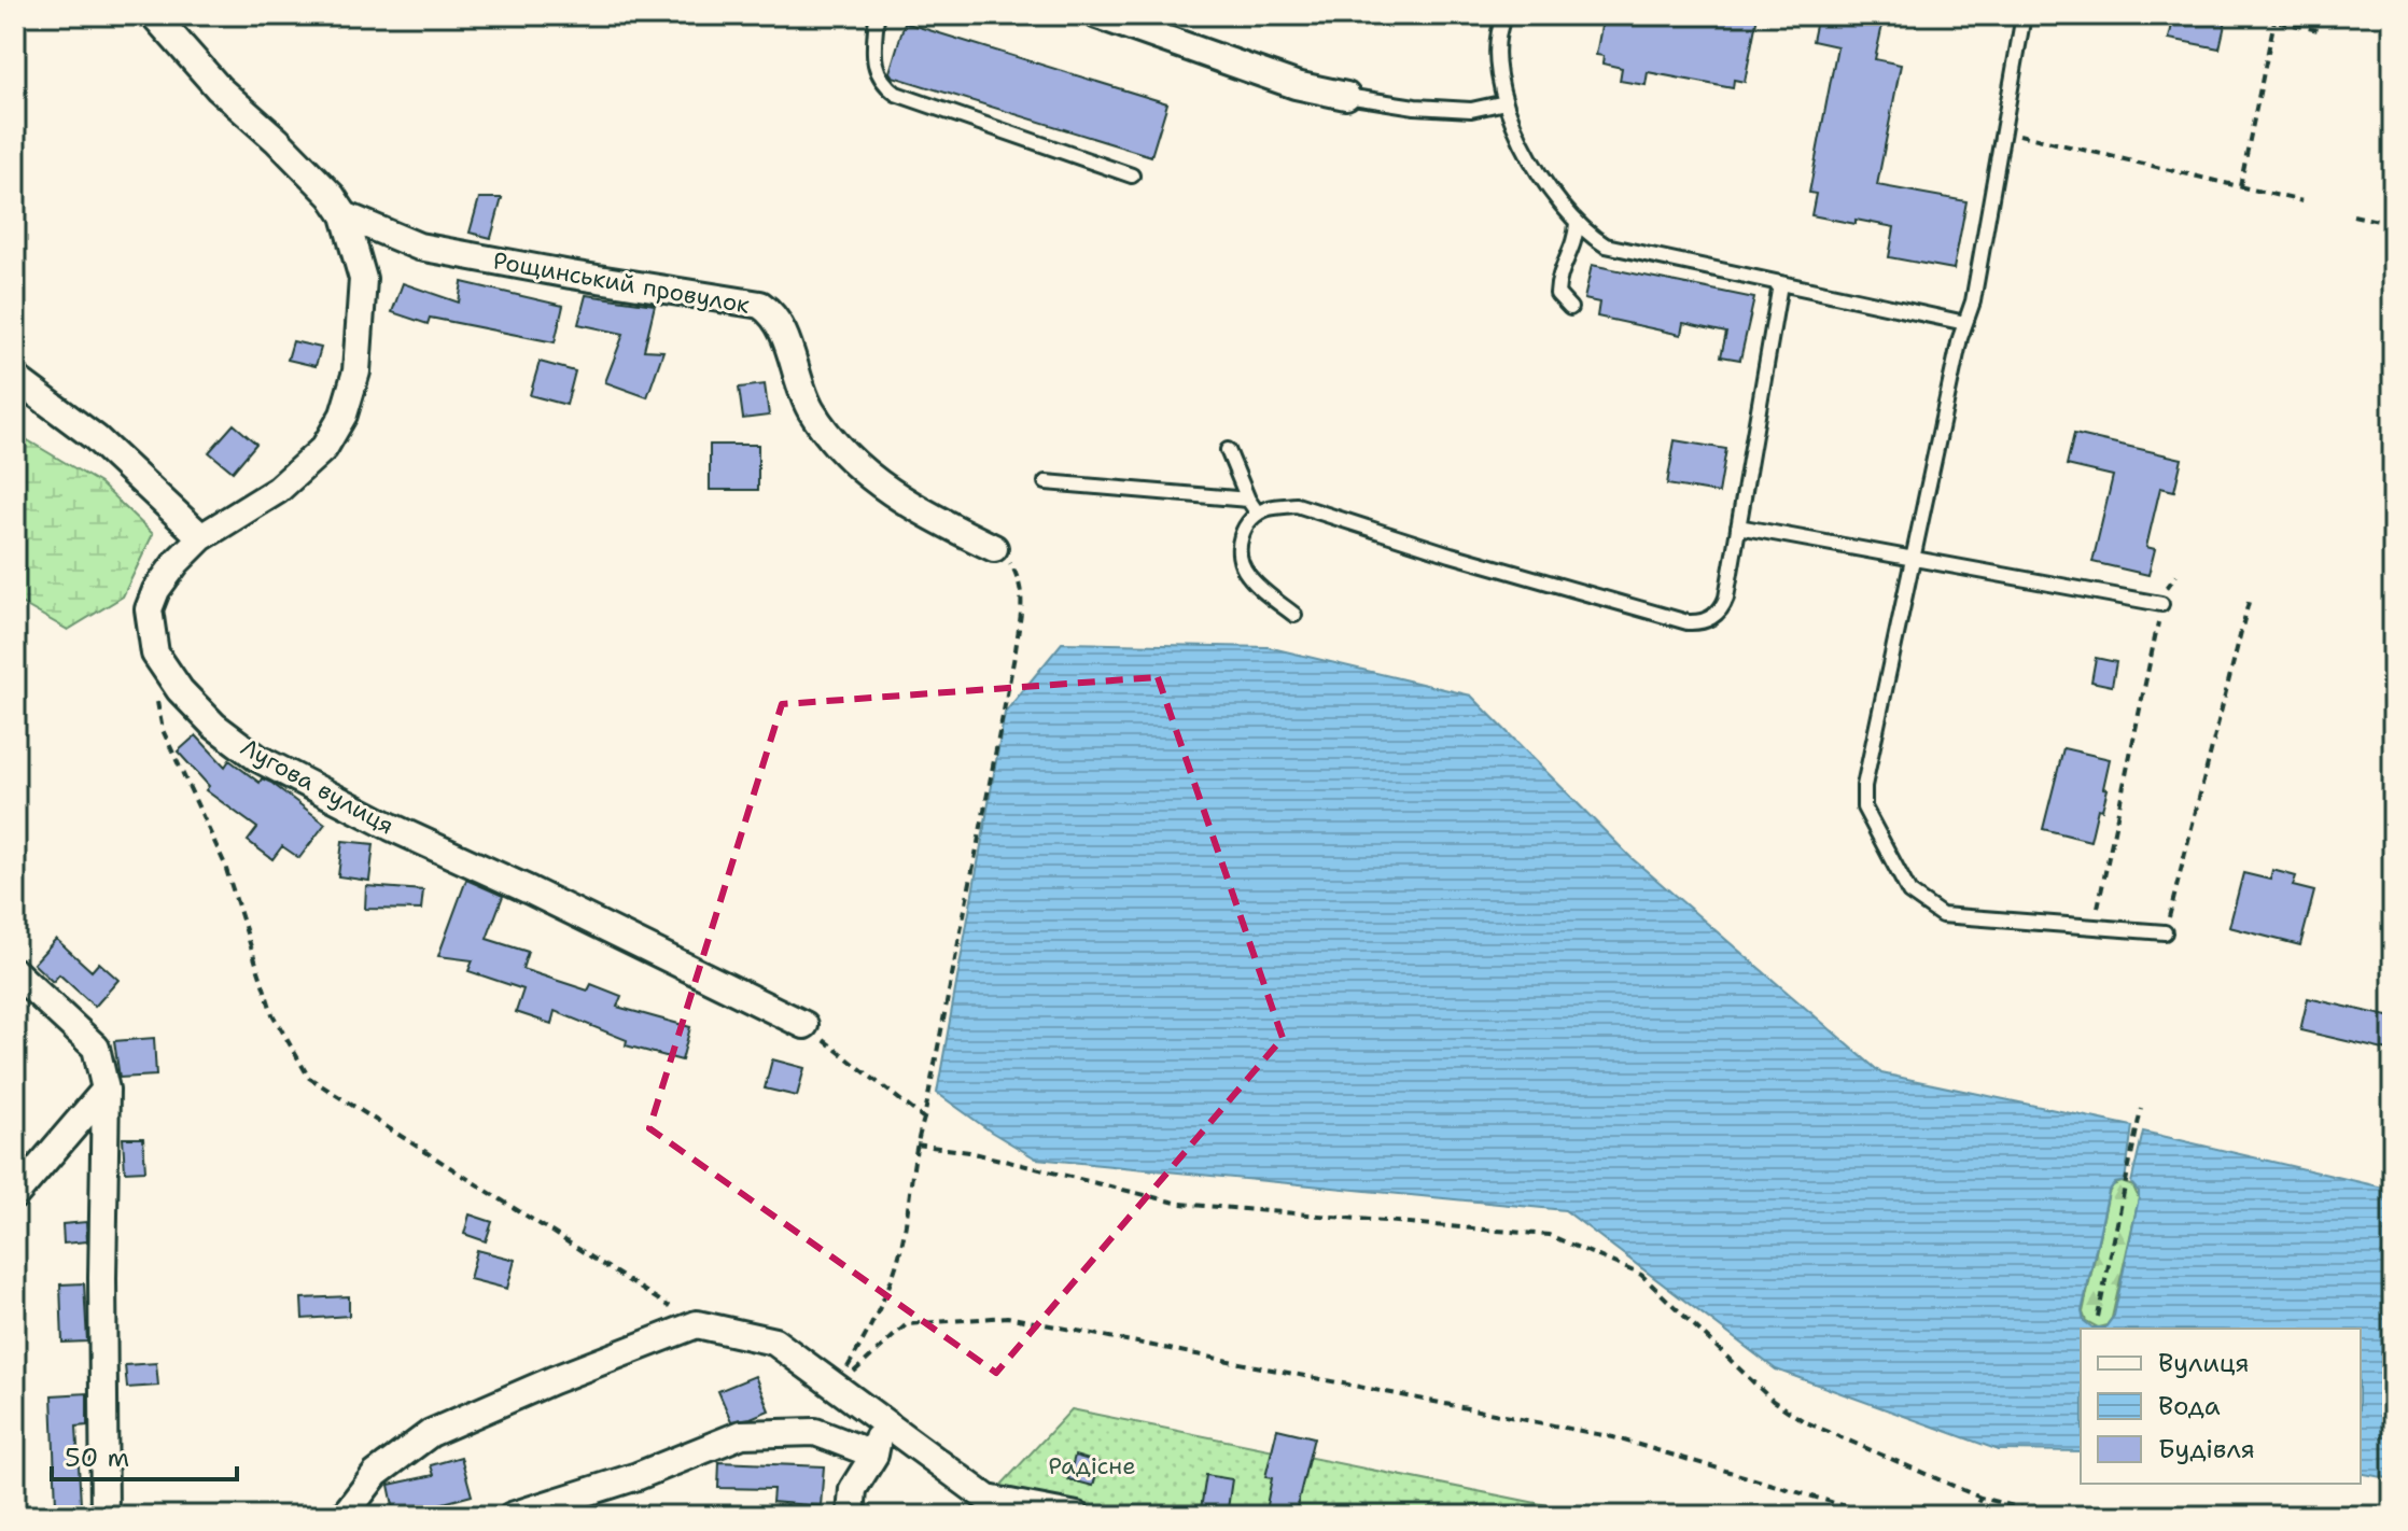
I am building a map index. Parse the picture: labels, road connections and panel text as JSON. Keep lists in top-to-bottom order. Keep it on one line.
{"streets":{"street":["Рощинський провулок","Лугова вулиця"]},"parks":["Радісне"],"legend":["Вулиця","Вода","Будівля"],"scale_bar":"50 m"}
